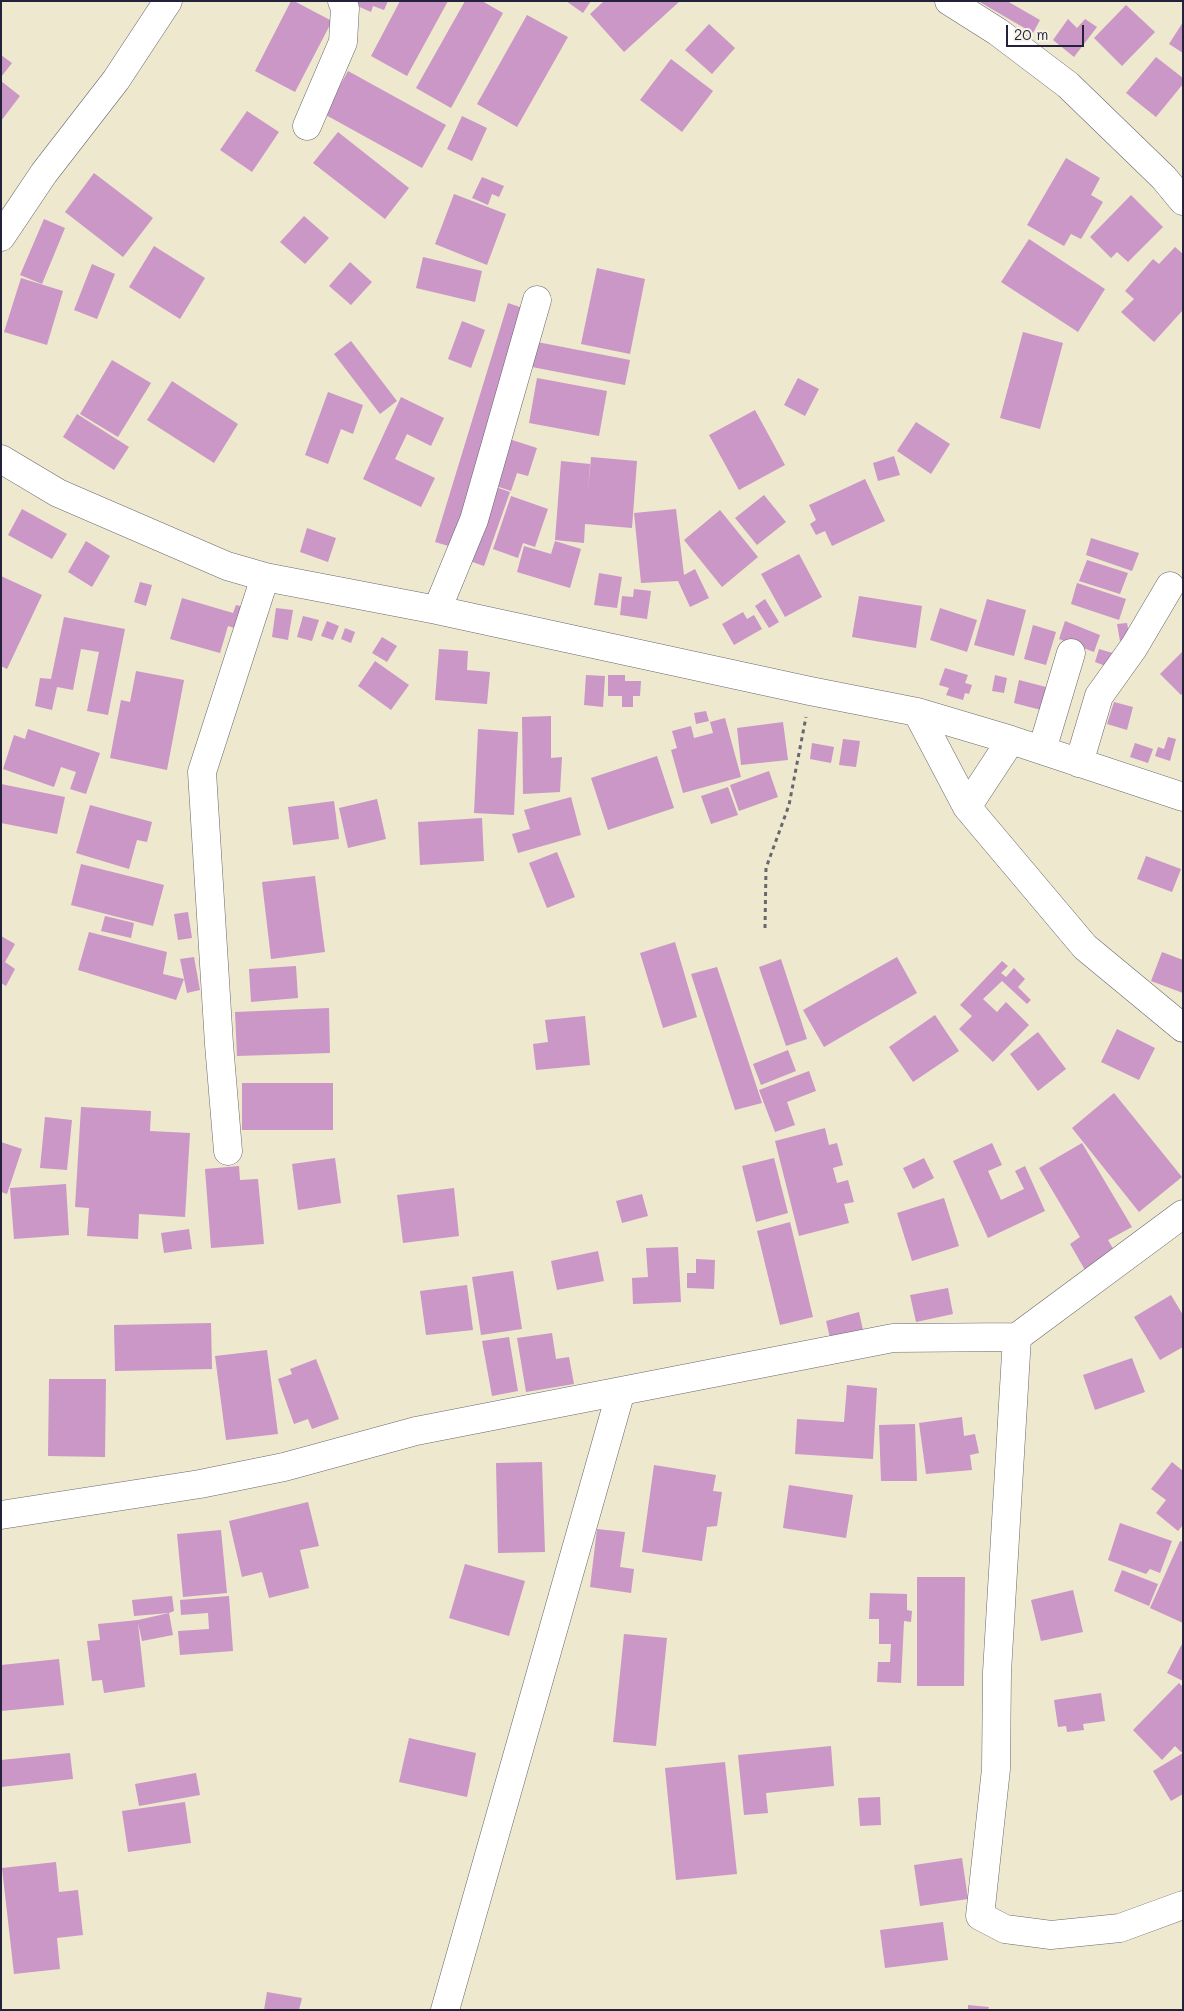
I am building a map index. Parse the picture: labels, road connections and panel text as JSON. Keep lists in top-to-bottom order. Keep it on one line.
{"scale_bar":"20 m"}
